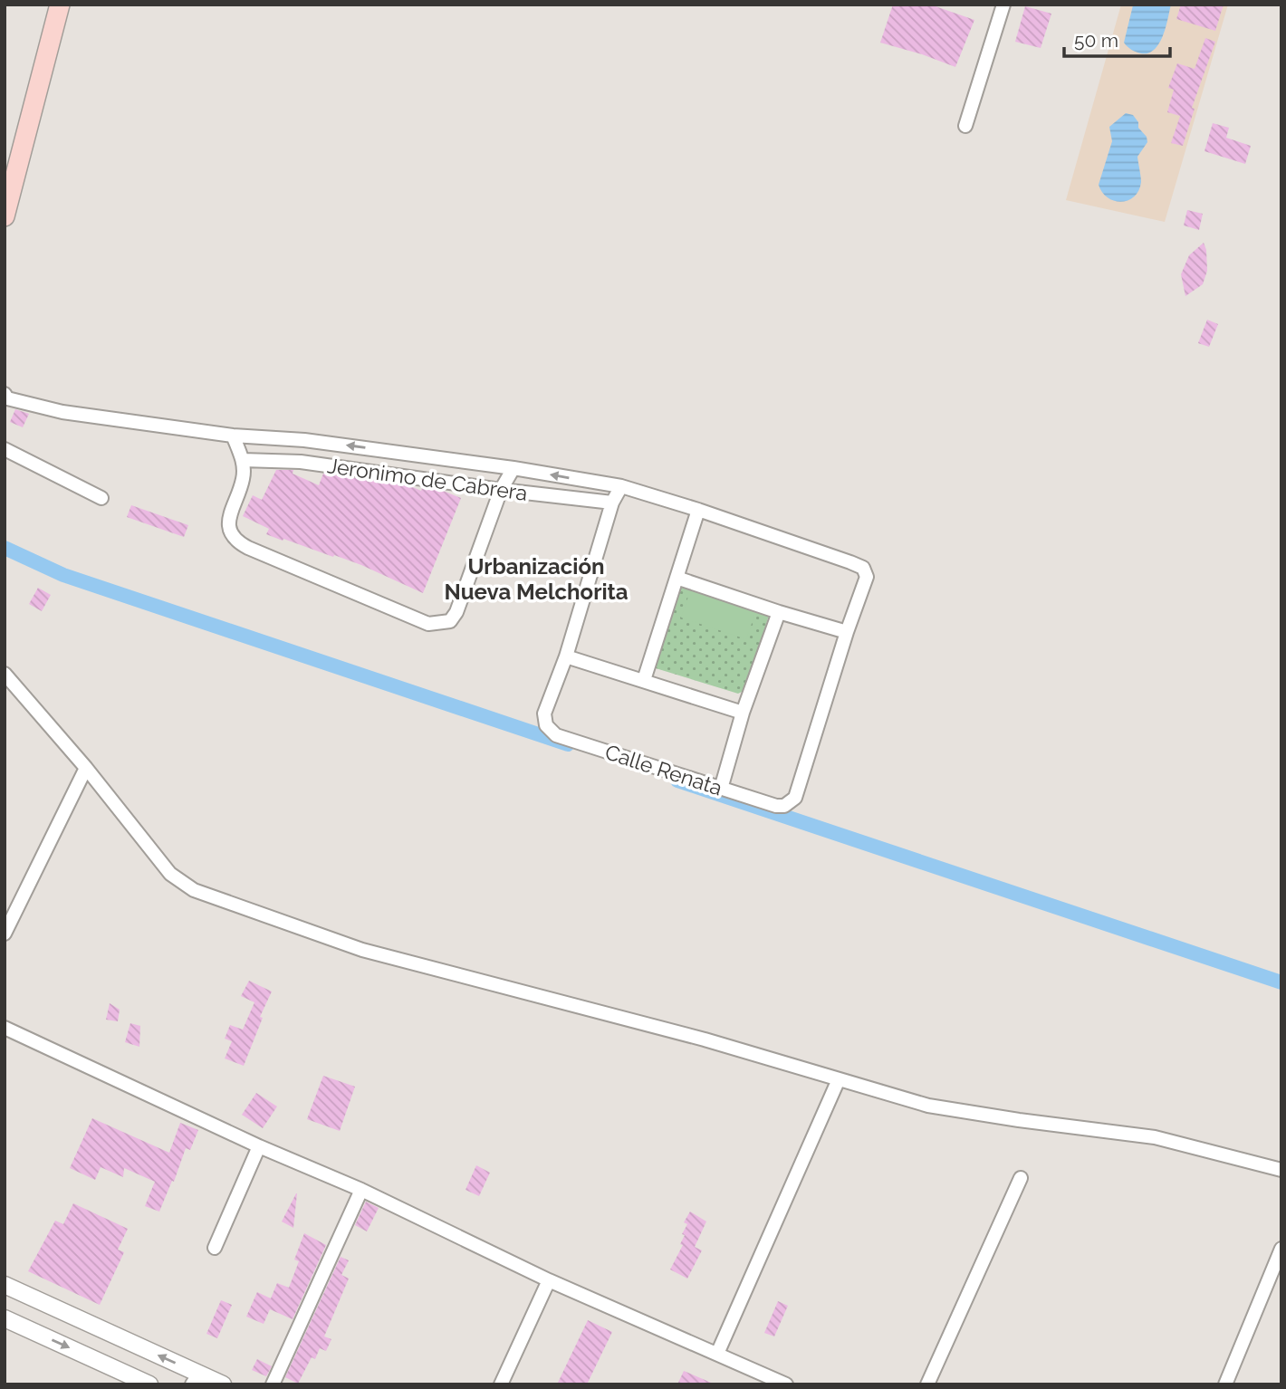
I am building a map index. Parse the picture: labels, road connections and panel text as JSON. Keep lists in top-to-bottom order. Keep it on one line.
{"streets":{"street":["Jeronimo de Cabrera","Calle Renata"]},"districts":["Urbanización Nueva Melchorita"],"scale_bar":"50 m"}
